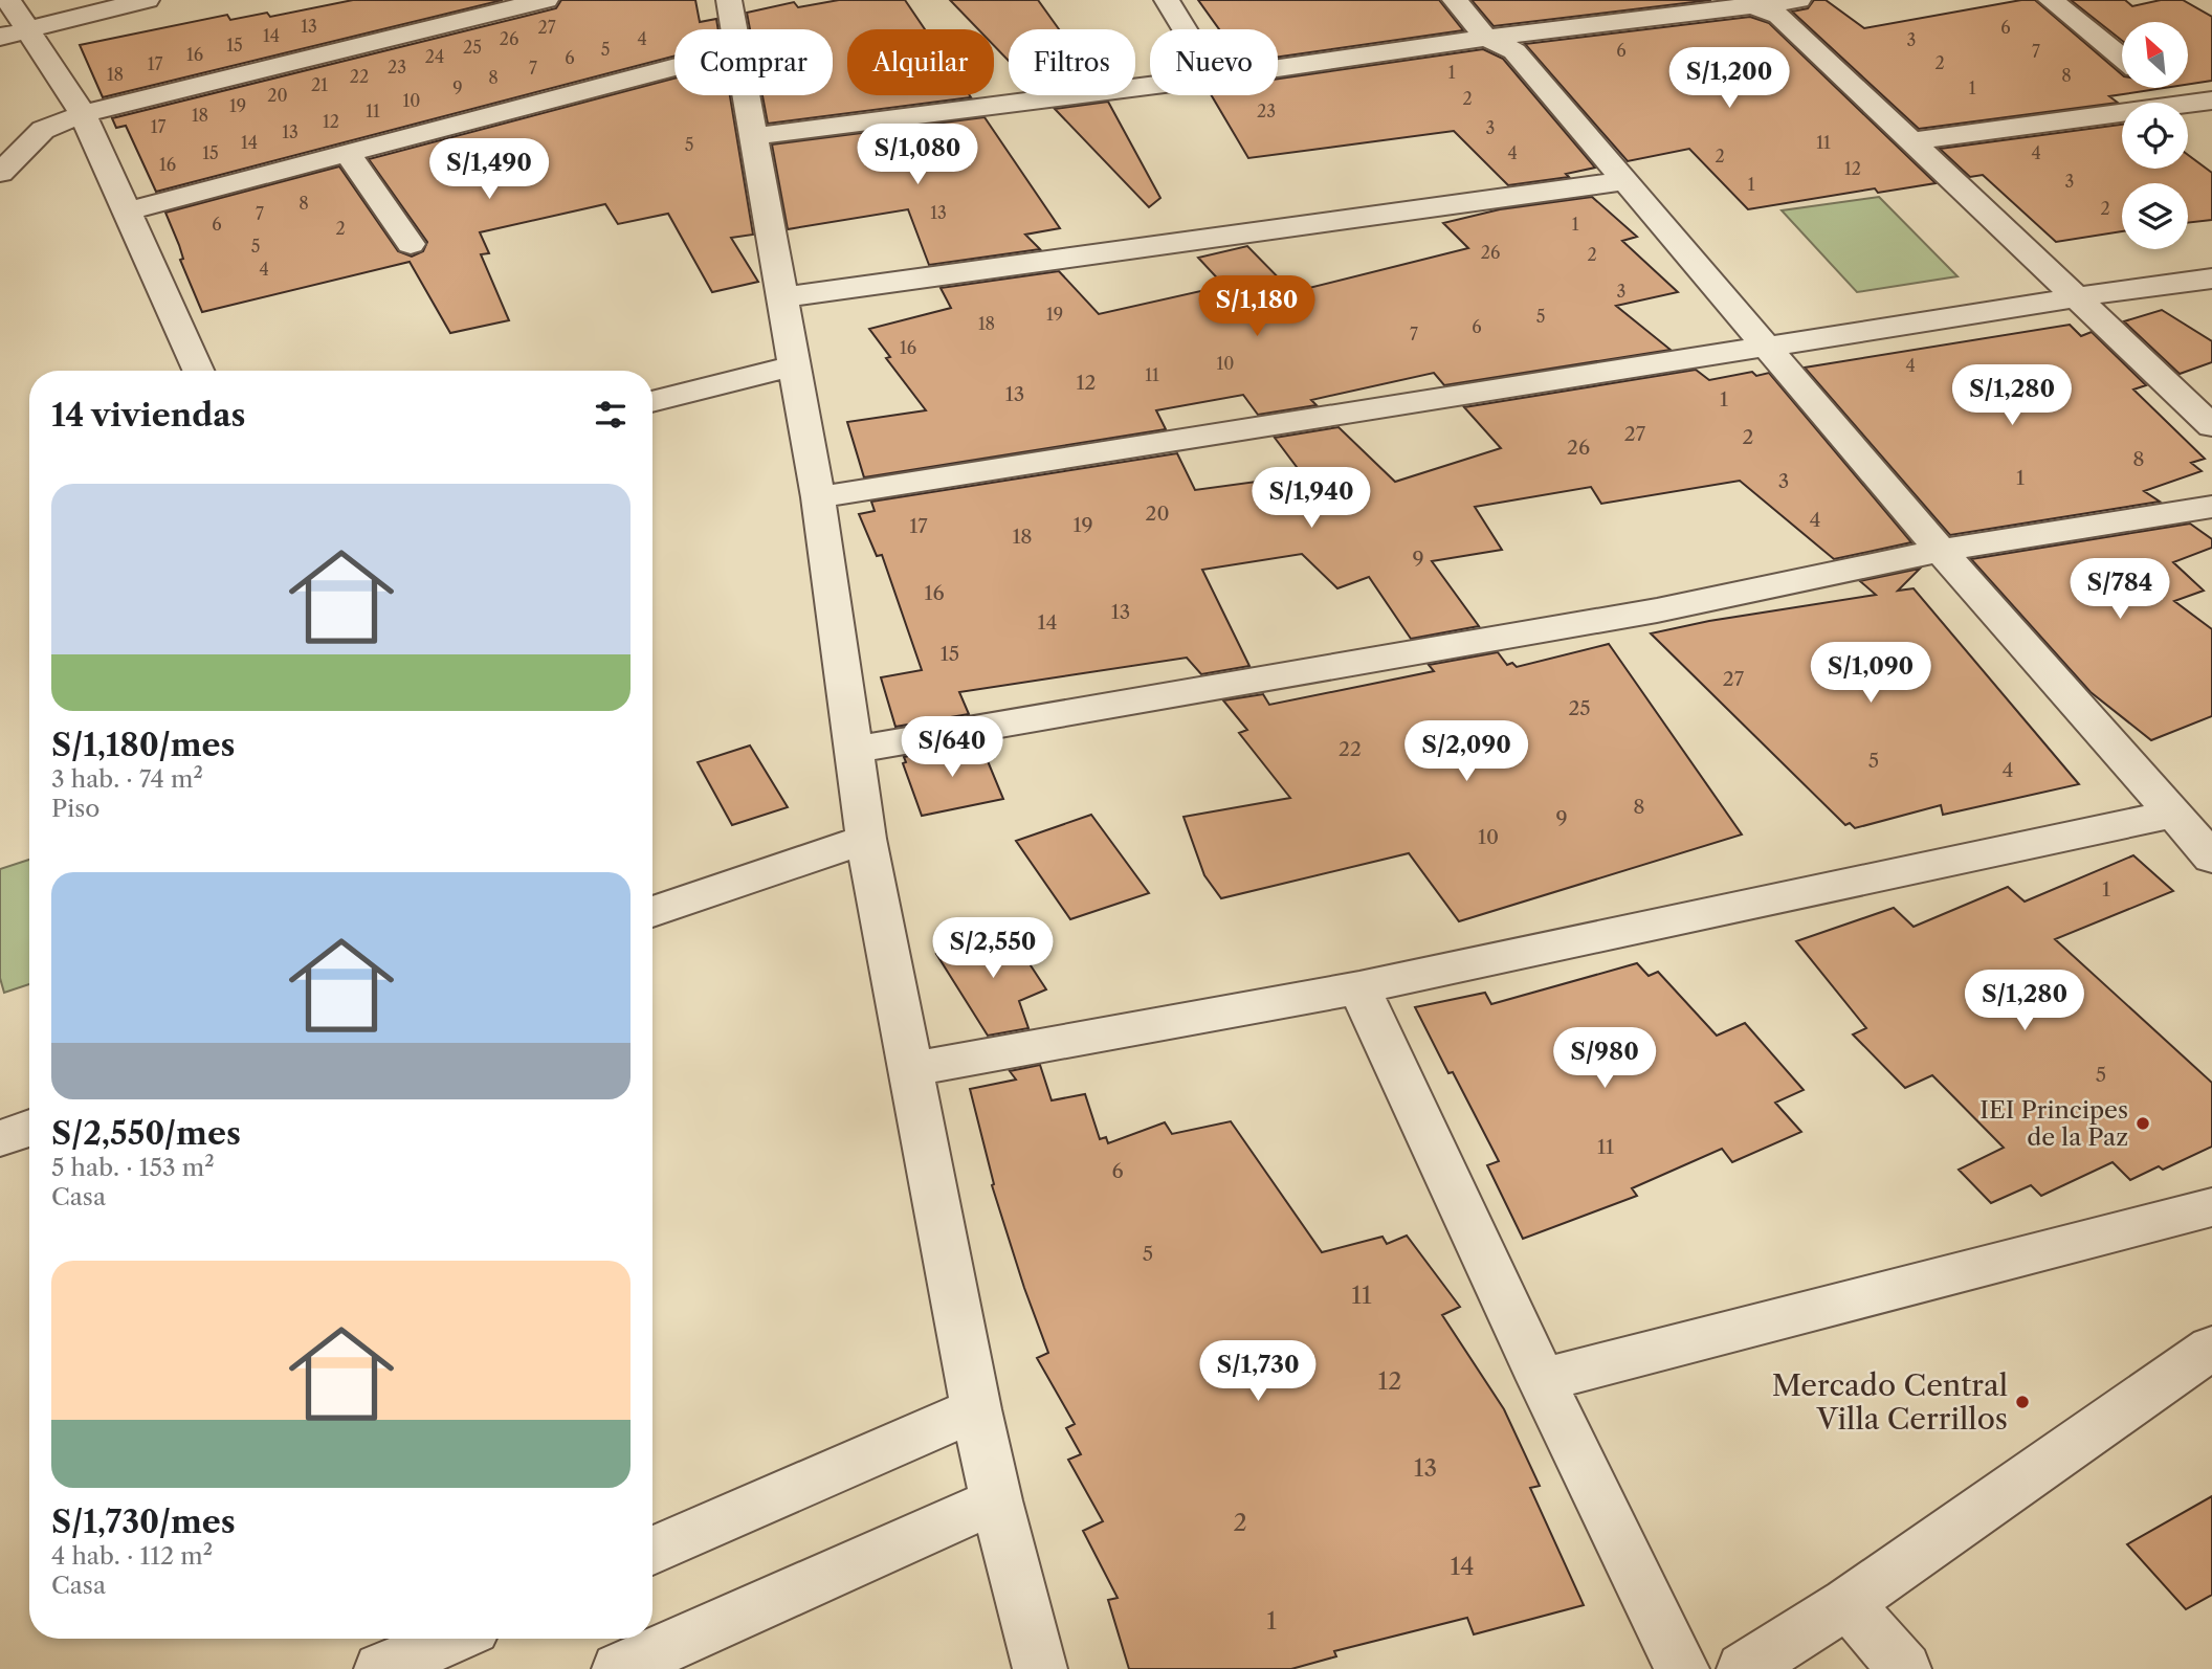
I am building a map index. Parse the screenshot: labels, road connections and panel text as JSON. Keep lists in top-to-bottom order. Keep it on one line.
{"places":["IEI Principes de la Paz","Mercado Central Villa Cerrillos"],"house_numbers":["13","27","6","14","26","4","3","15","25","5","6","7","16","24","6","2","17","23","7","1","18","8","22","8","21","9","1","20","2","10","19","11","23","18","12","17","3","13","14","11","5","15","4","4","2","16","12","3","1","8","2","13","7","6","1","2","5","26","2","4","3","19","5","18","6","7","16","10","4","11","12","13","1","27","2","26","8","1","3","20","4","19","17","18","9","16","13","14","15","27","25","22","5","4","8","9","10","1","5","11","6","5","11","12","13","2","14","1"],"north":"top left","page":{"chip":["Comprar","Alquilar","Filtros","Nuevo"],"price":["S/1,200","S/1,080","S/1,490","S/1,180","S/1,280","S/1,940","S/784","S/1,090","S/640","S/2,090","S/2,550","S/1,280","S/980","S/1,730"],"heading":"14 viviendas","list":[{"name":"S/1,180/mes","note":"3 hab. · 74 m² · Piso"},{"name":"S/2,550/mes","note":"5 hab. · 153 m² · Casa"},{"name":"S/1,730/mes","note":"4 hab. · 112 m² · Casa"}]}}
